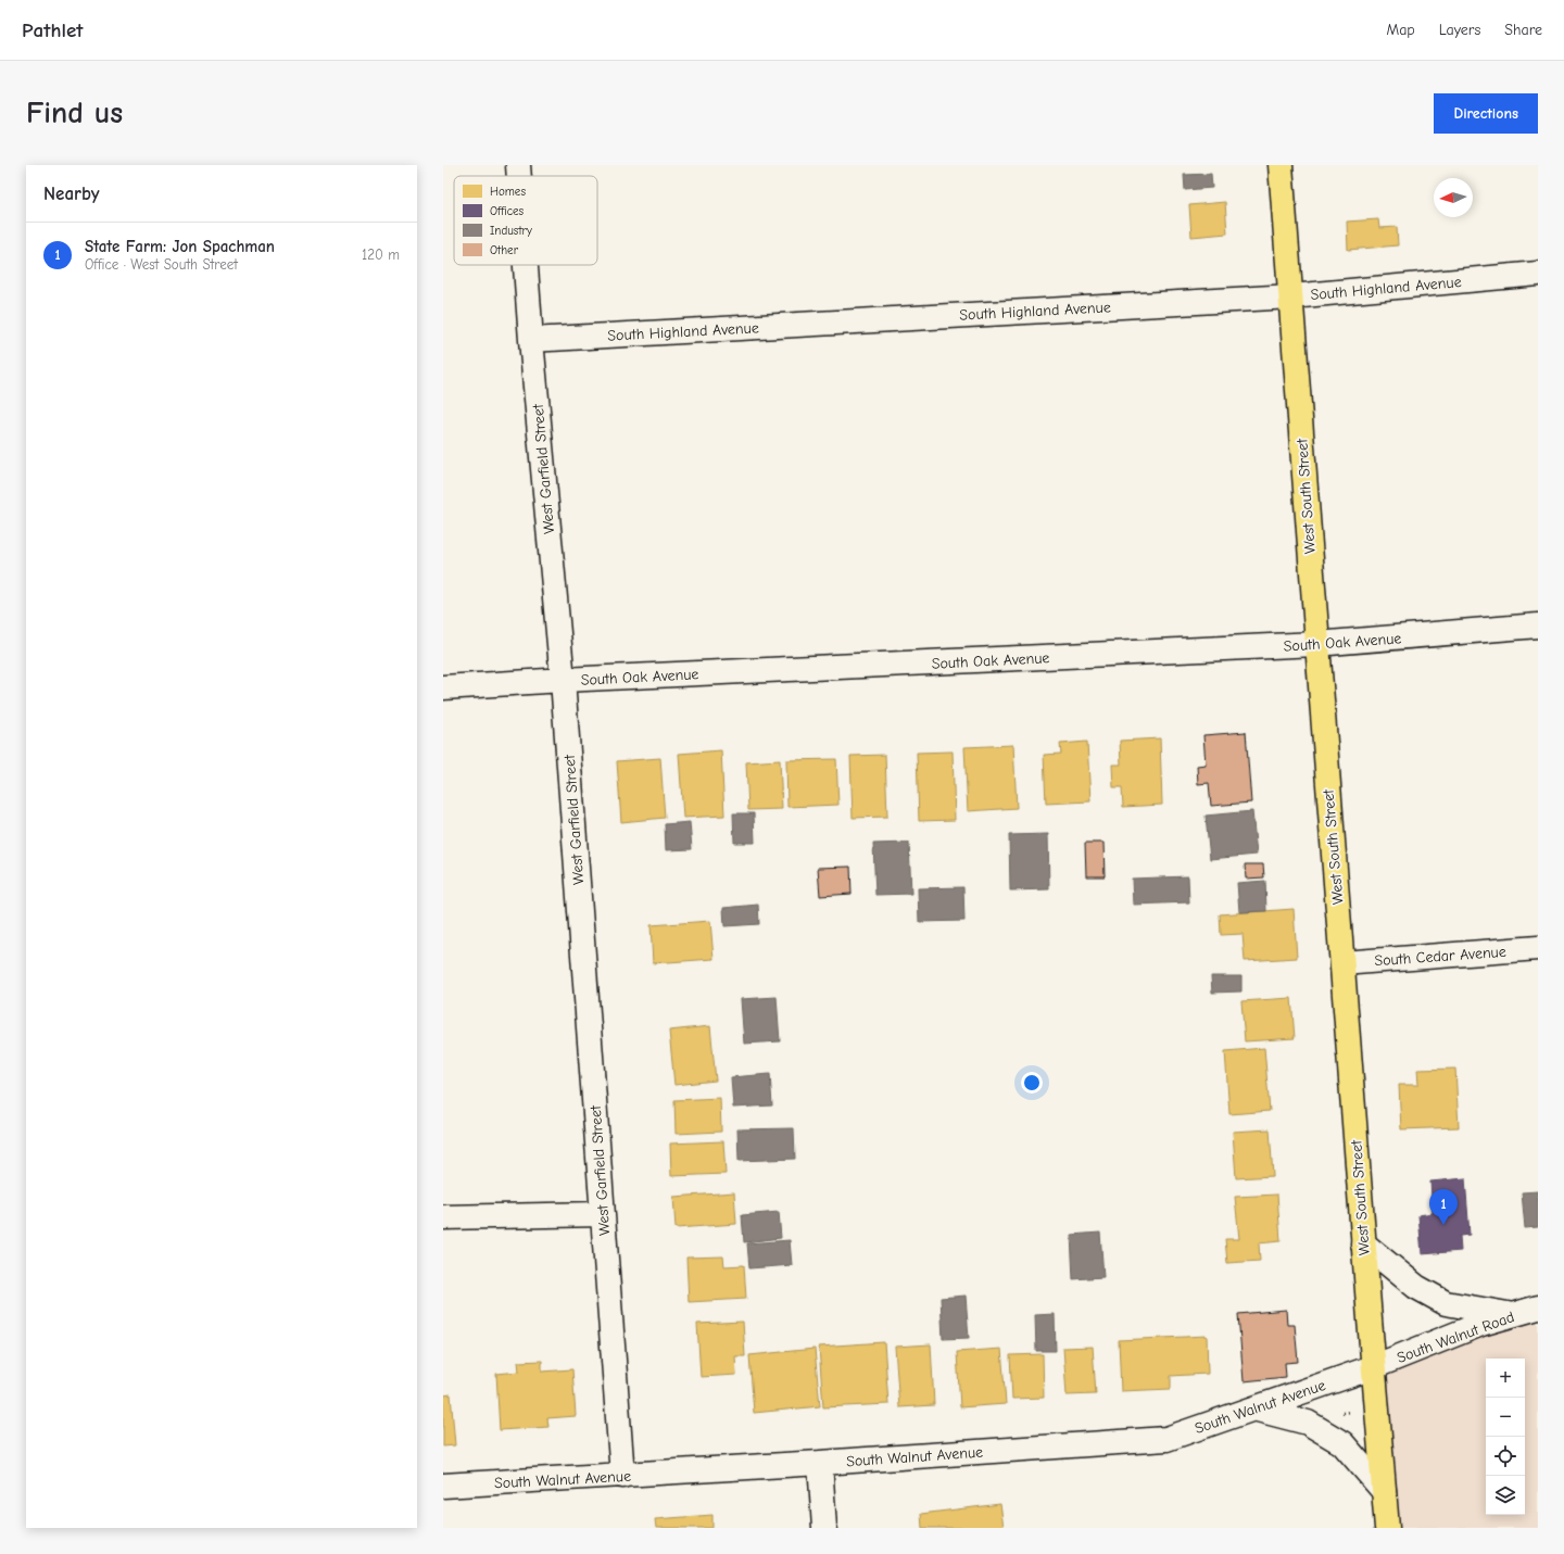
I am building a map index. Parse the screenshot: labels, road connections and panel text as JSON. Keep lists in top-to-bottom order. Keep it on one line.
{"streets":{"main road":["West South Street"],"street":["South Highland Avenue","West Garfield Street","South Oak Avenue","South Cedar Avenue","South Walnut Road","South Walnut Avenue"]},"crossings":[["South Highland Avenue","West Garfield Street"],["South Highland Avenue","West South Street"],["West Garfield Street","South Oak Avenue"],["West Garfield Street","South Walnut Avenue"],["West South Street","South Oak Avenue"],["West South Street","South Cedar Avenue"],["West South Street","South Walnut Road"],["West South Street","South Walnut Avenue"],["South Walnut Road","South Walnut Avenue"]],"legend":["Homes","Offices","Industry","Other"],"north":"left","page":{"header":"Pathlet","nav":["Map","Layers","Share"],"buttons":"Directions","title":"Find us","heading":"Nearby","list":[{"mark":"1","name":"State Farm: Jon Spachman","note":"Office · West South Street","value":"120 m"}],"pins":"1","map_buttons":["+","−"]}}
